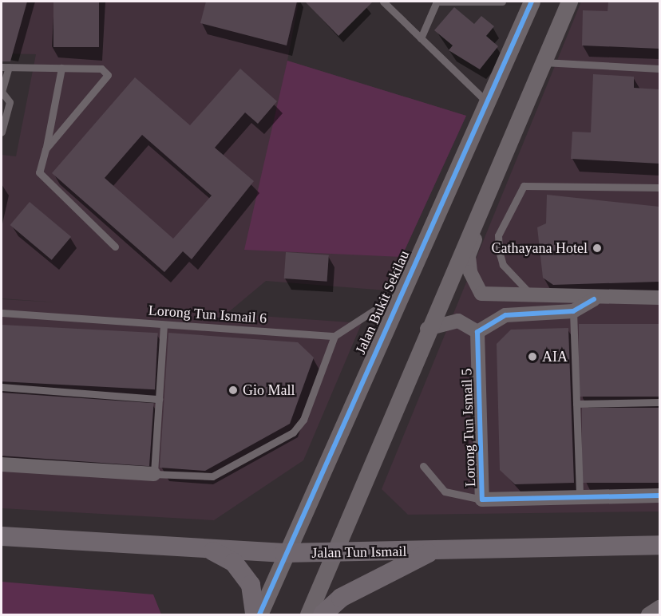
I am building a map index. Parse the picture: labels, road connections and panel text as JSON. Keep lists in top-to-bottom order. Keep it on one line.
{"streets":{"main road":["Jalan Tun Ismail"],"street":["Jalan Bukit Sekilau","Lorong Tun Ismail 5"],"lane":["Lorong Tun Ismail 6"]},"crossings":[["Jalan Bukit Sekilau","Jalan Tun Ismail"]],"places":["Cathayana Hotel","AIA","Gio Mall"]}
